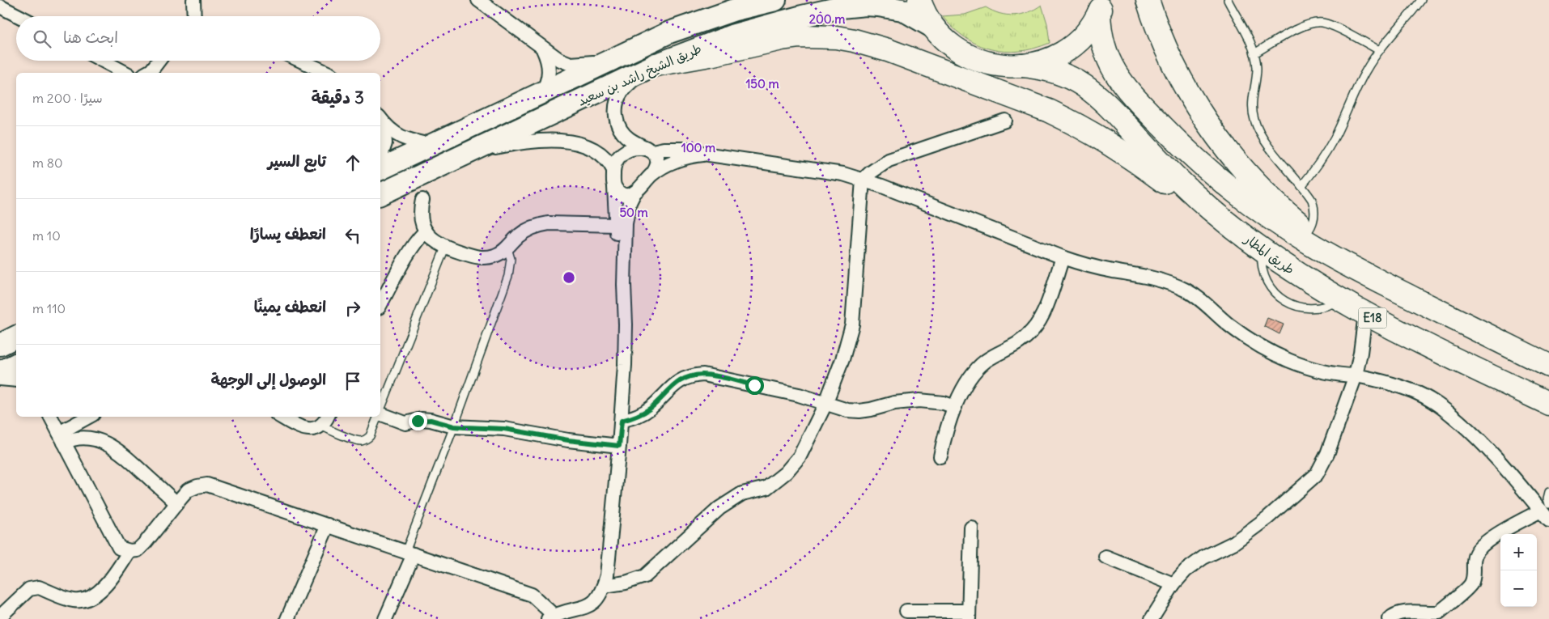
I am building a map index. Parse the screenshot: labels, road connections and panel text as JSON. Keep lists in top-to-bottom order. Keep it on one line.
{"streets":{"highway":["طريق المطار","E18"],"main road":["طريق الشيخ راشد بن سعيد"]},"page":{"search":"ابحث هنا","heading":["3 دقيقة","سيرًا · 200 m"],"list":[["تابع السير","80 m"],["انعطف يسارًا","10 m"],["انعطف يمينًا","110 m"],"الوصول إلى الوجهة"],"map_buttons":["+","−"]},"rings":["200 m","150 m","100 m","50 m"]}
